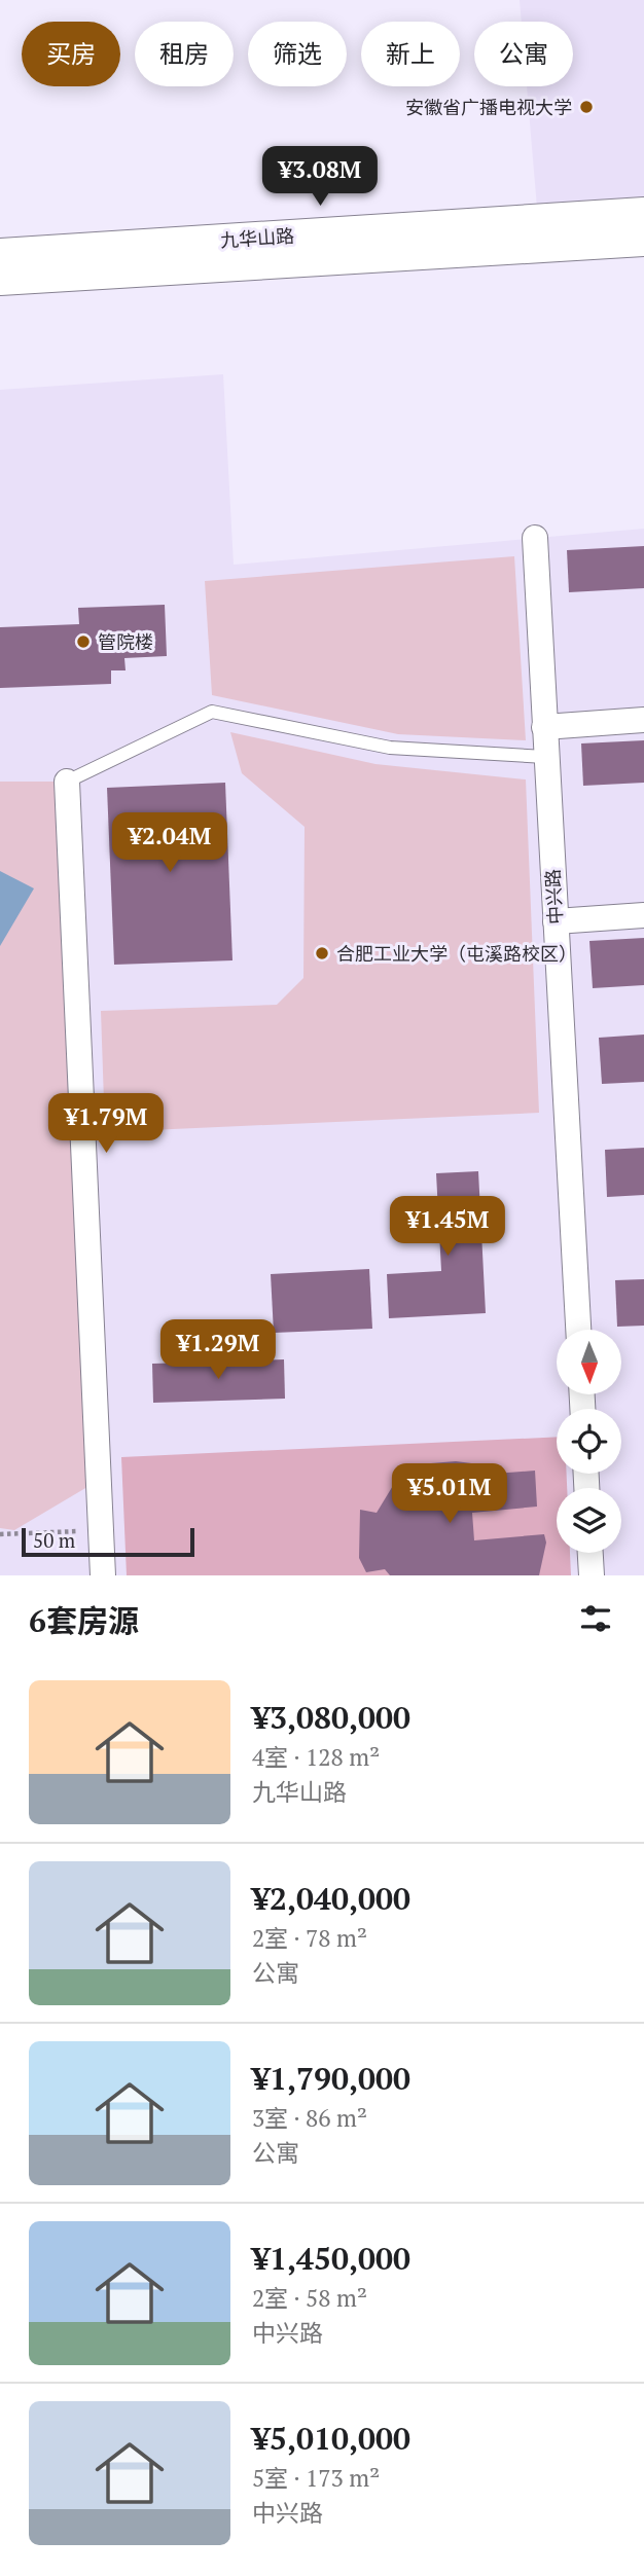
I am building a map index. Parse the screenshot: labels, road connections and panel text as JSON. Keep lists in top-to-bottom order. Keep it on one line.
{"streets":{"street":["九华山路","中兴路"]},"places":["安徽省广播电视大学","管院楼","合肥工业大学（屯溪路校区）"],"scale_bar":"50 m","north":"bottom","page":{"chip":["买房","租房","筛选","新上","公寓"],"price":["¥3.08M","¥2.04M","¥1.79M","¥1.45M","¥1.29M","¥5.01M"],"scale":"50 m","heading":"6套房源","list":[{"name":"¥3,080,000","note":"4室 · 128 m² · 九华山路"},{"name":"¥2,040,000","note":"2室 · 78 m² · 公寓"},{"name":"¥1,790,000","note":"3室 · 86 m² · 公寓"},{"name":"¥1,450,000","note":"2室 · 58 m² · 中兴路"},{"name":"¥5,010,000","note":"5室 · 173 m² · 中兴路"}]}}
